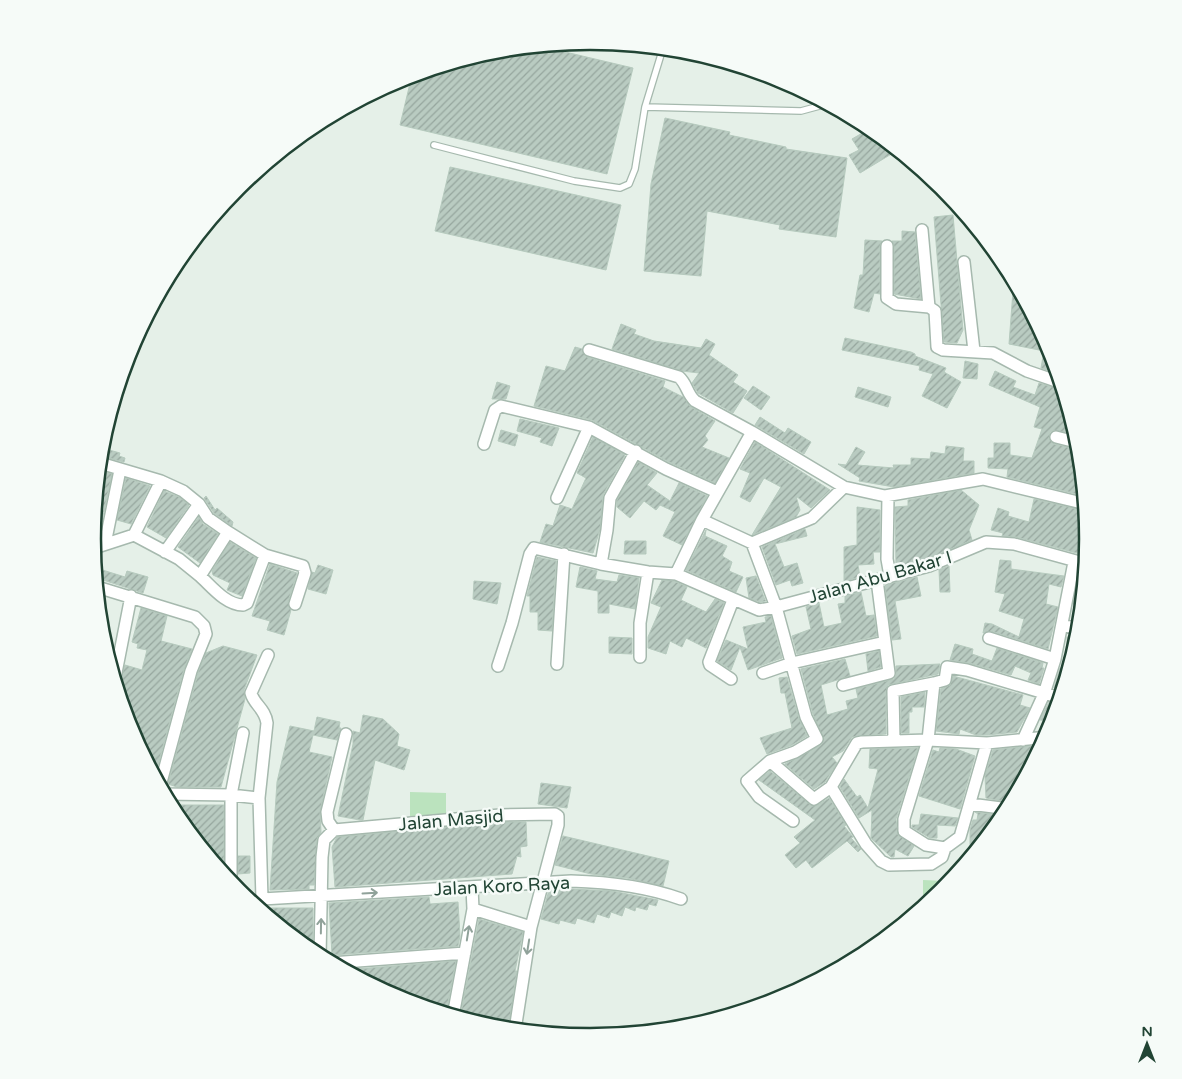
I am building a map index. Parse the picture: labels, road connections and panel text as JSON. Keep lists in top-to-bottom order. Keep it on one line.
{"streets":{"street":["Jalan Abu Bakar I","Jalan Masjid","Jalan Koro Raya"]},"crossings":[["Jalan Masjid","Jalan Koro Raya"]],"north":"top"}
